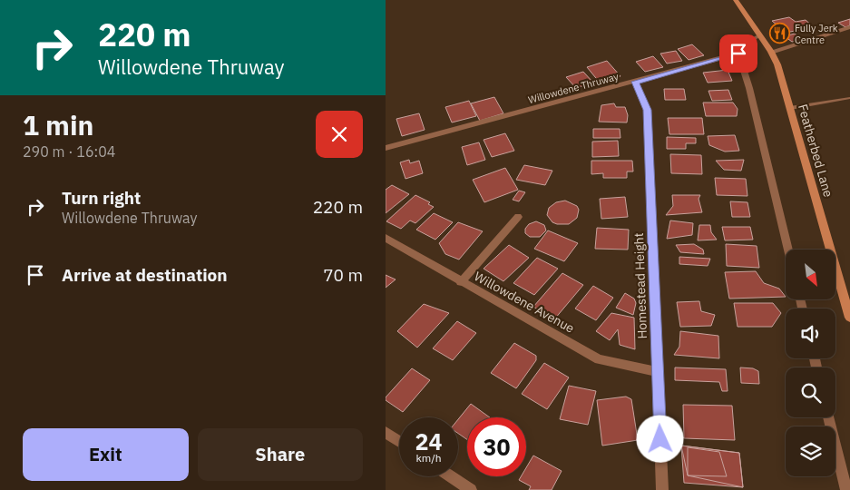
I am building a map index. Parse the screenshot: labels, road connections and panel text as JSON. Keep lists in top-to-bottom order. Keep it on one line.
{"streets":{"main road":["Featherbed Lane"],"street":["Willowdene Thruway","Homestead Height","Willowdene Avenue"]},"crossings":[["Willowdene Thruway","Featherbed Lane"],["Willowdene Thruway","Homestead Height"],["Homestead Height","Willowdene Avenue"]],"places":{"restaurant":["Fully Jerk Centre"]},"north":"bottom right","page":{"turn":["220 m","Willowdene Thruway"],"heading":["1 min","290 m · 16:04"],"list":[{"name":"Turn right","note":"Willowdene Thruway","value":"220 m"},{"name":"Arrive at destination","value":"70 m"}],"speed":"24 km/h","limit":"30","buttons":["Exit","Share"]}}
